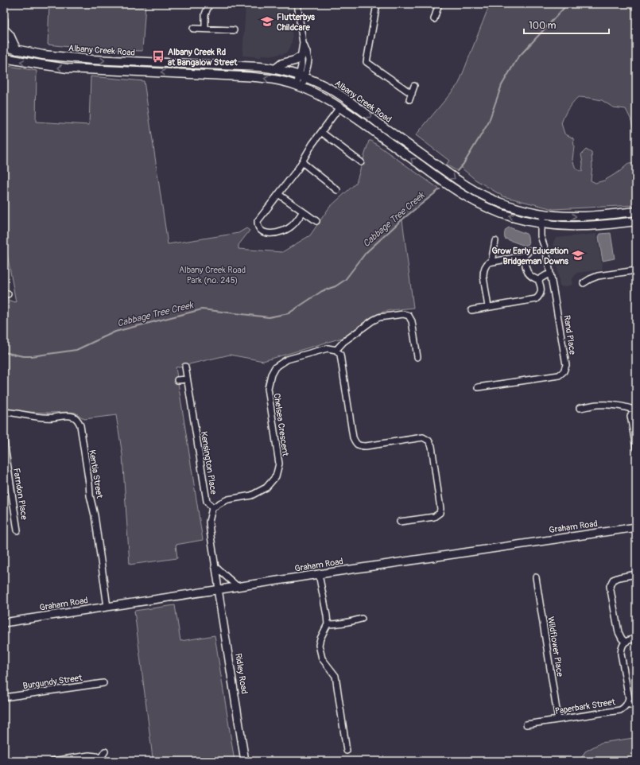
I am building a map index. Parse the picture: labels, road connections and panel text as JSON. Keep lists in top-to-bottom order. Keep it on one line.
{"streets":{"main road":["Albany Creek Road"],"street":["Rand Place","Chelsea Crescent","Kensington Place","Kentia Street","Farndon Place","Graham Road","Wildflower Place","Ridley Road","Burgundy Street","Paperbark Street"]},"crossings":[["Albany Creek Road","Rand Place"],["Chelsea Crescent","Kensington Place"],["Kentia Street","Graham Road"],["Graham Road","Ridley Road"],["Wildflower Place","Paperbark Street"]],"water":["Cabbage Tree Creek"],"parks":["Albany Creek Road Park (no. 245)"],"places":{"school or university":["Flutterbys Childcare","Grow Early Education Bridgeman Downs"],"bus stop":["Albany Creek Rd at Bangalow Street"]},"scale_bar":"100 m"}
